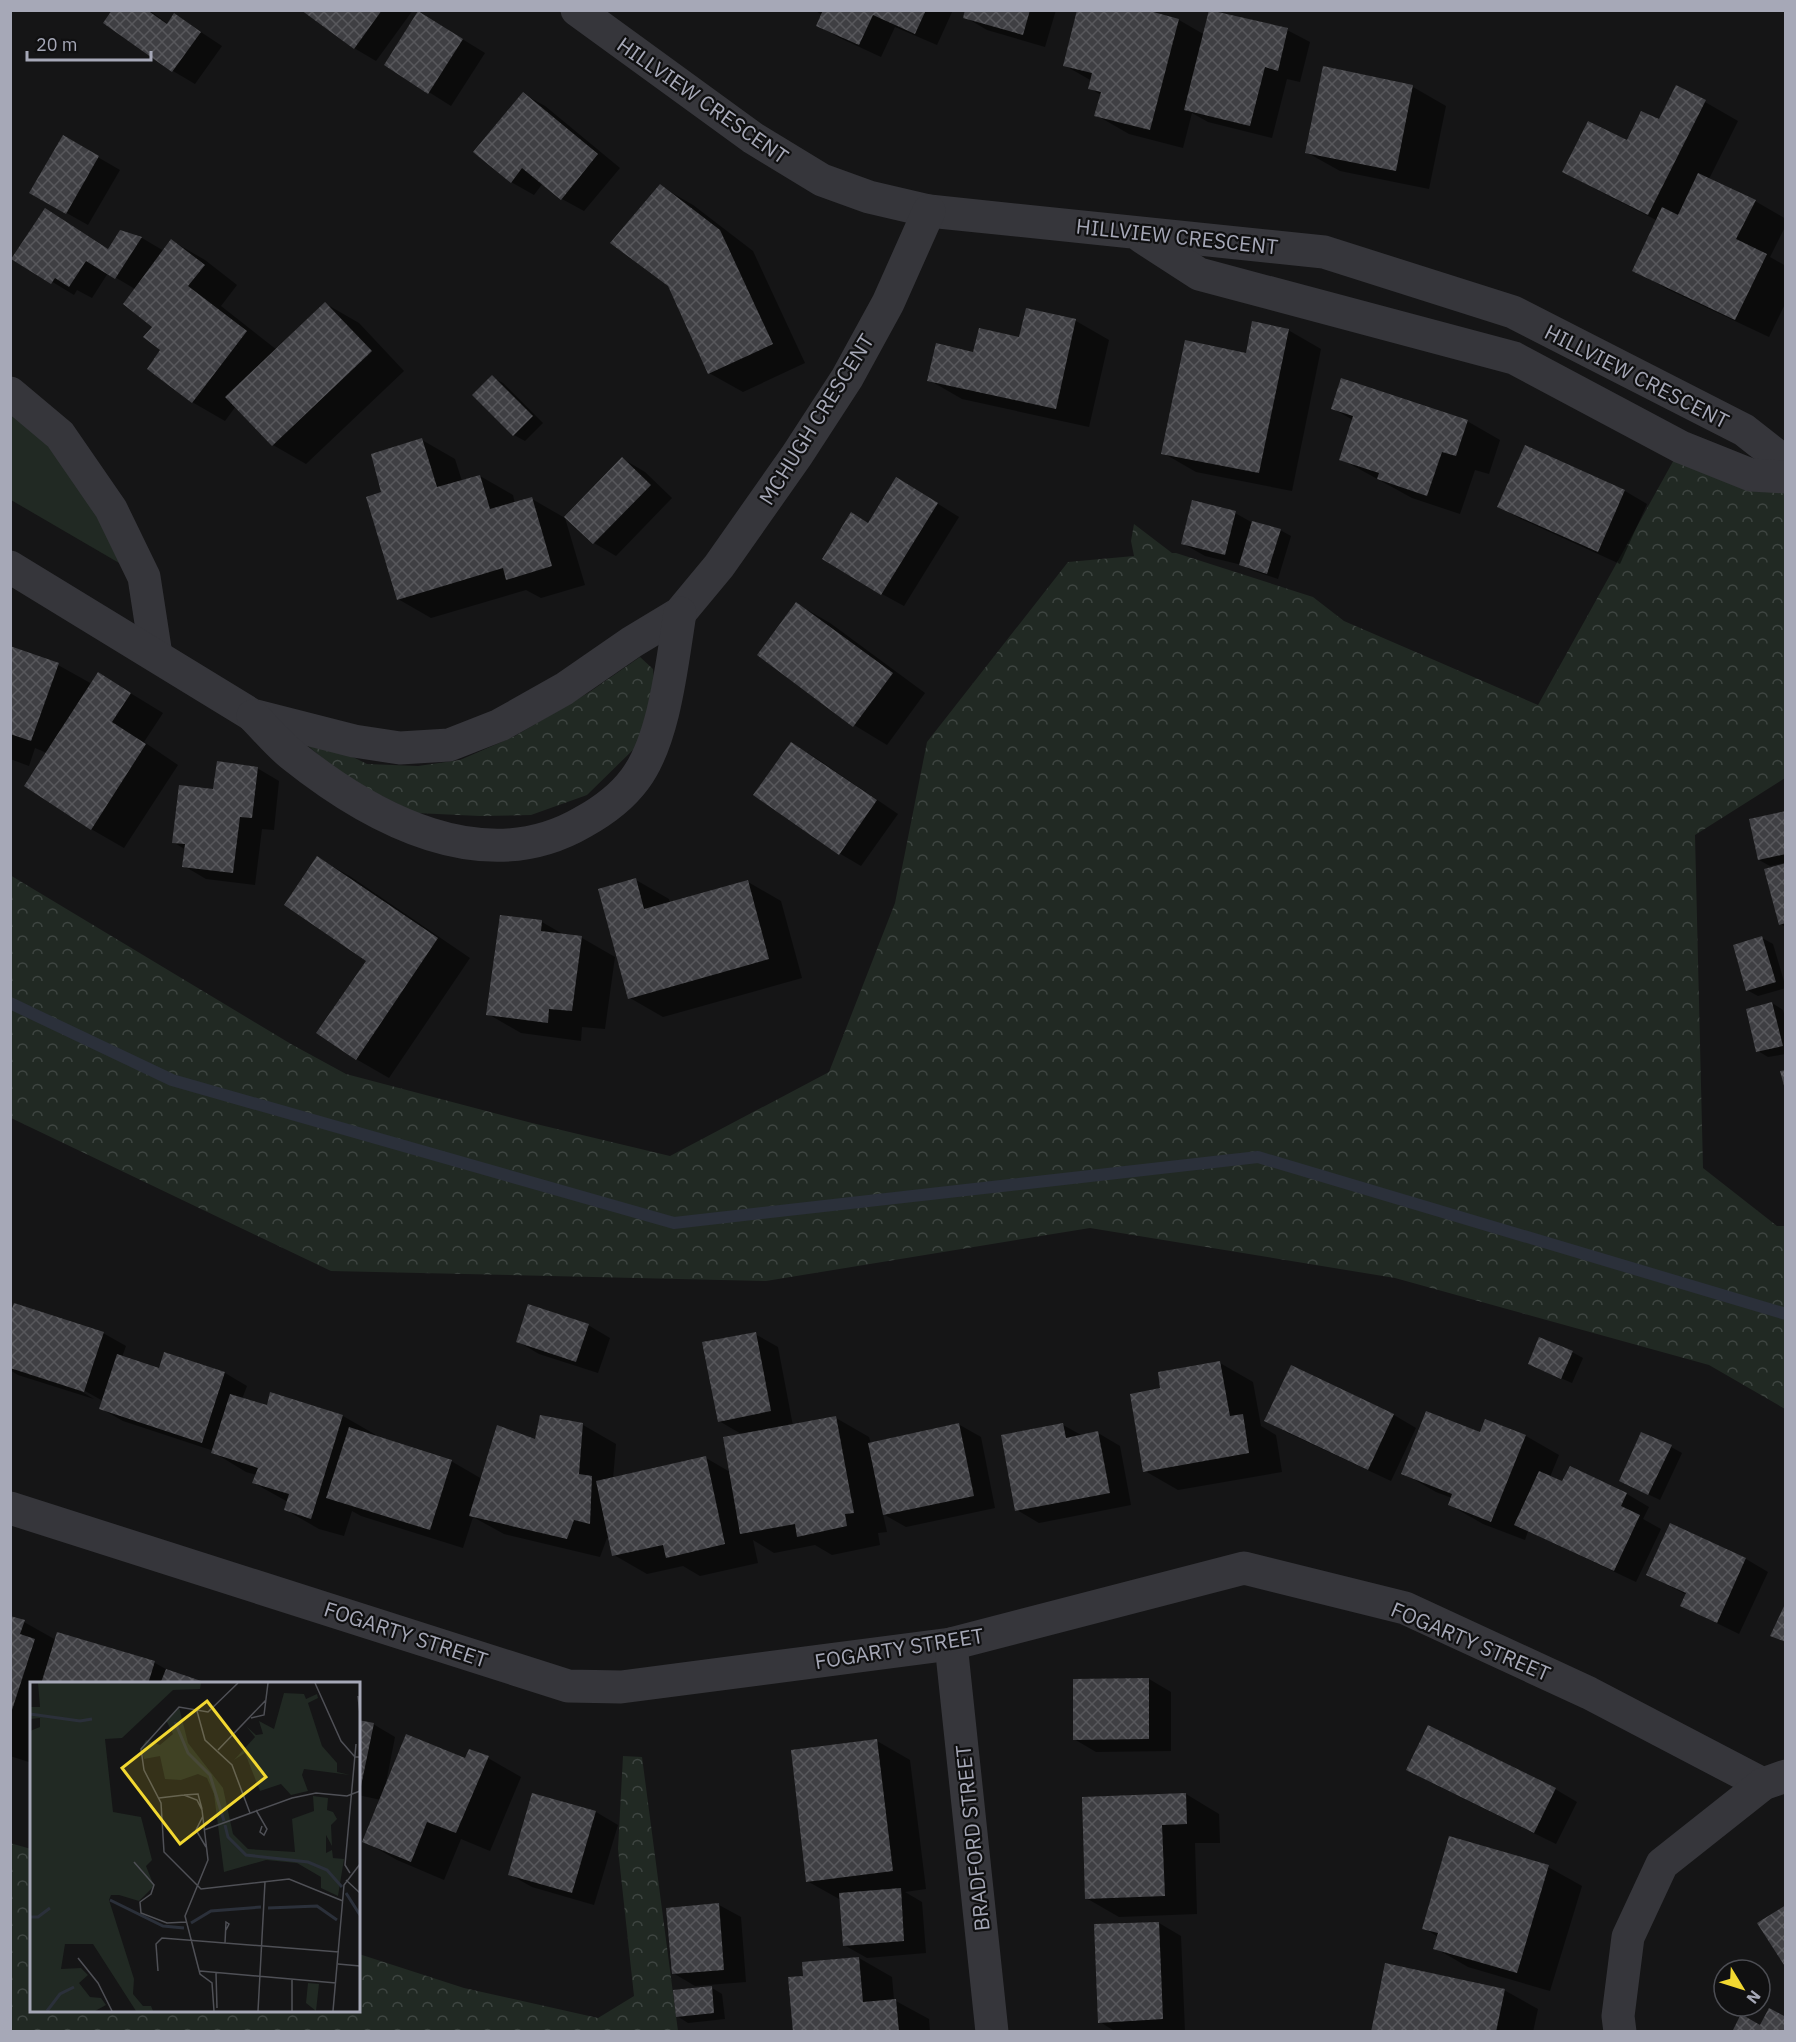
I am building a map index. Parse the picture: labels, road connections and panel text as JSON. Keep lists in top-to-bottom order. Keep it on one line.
{"streets":{"street":["HILLVIEW CRESCENT","MCHUGH CRESCENT","FOGARTY STREET","BRADFORD STREET"]},"crossings":[["HILLVIEW CRESCENT","MCHUGH CRESCENT"],["FOGARTY STREET","BRADFORD STREET"]],"scale_bar":"20 m","north":"bottom right"}
